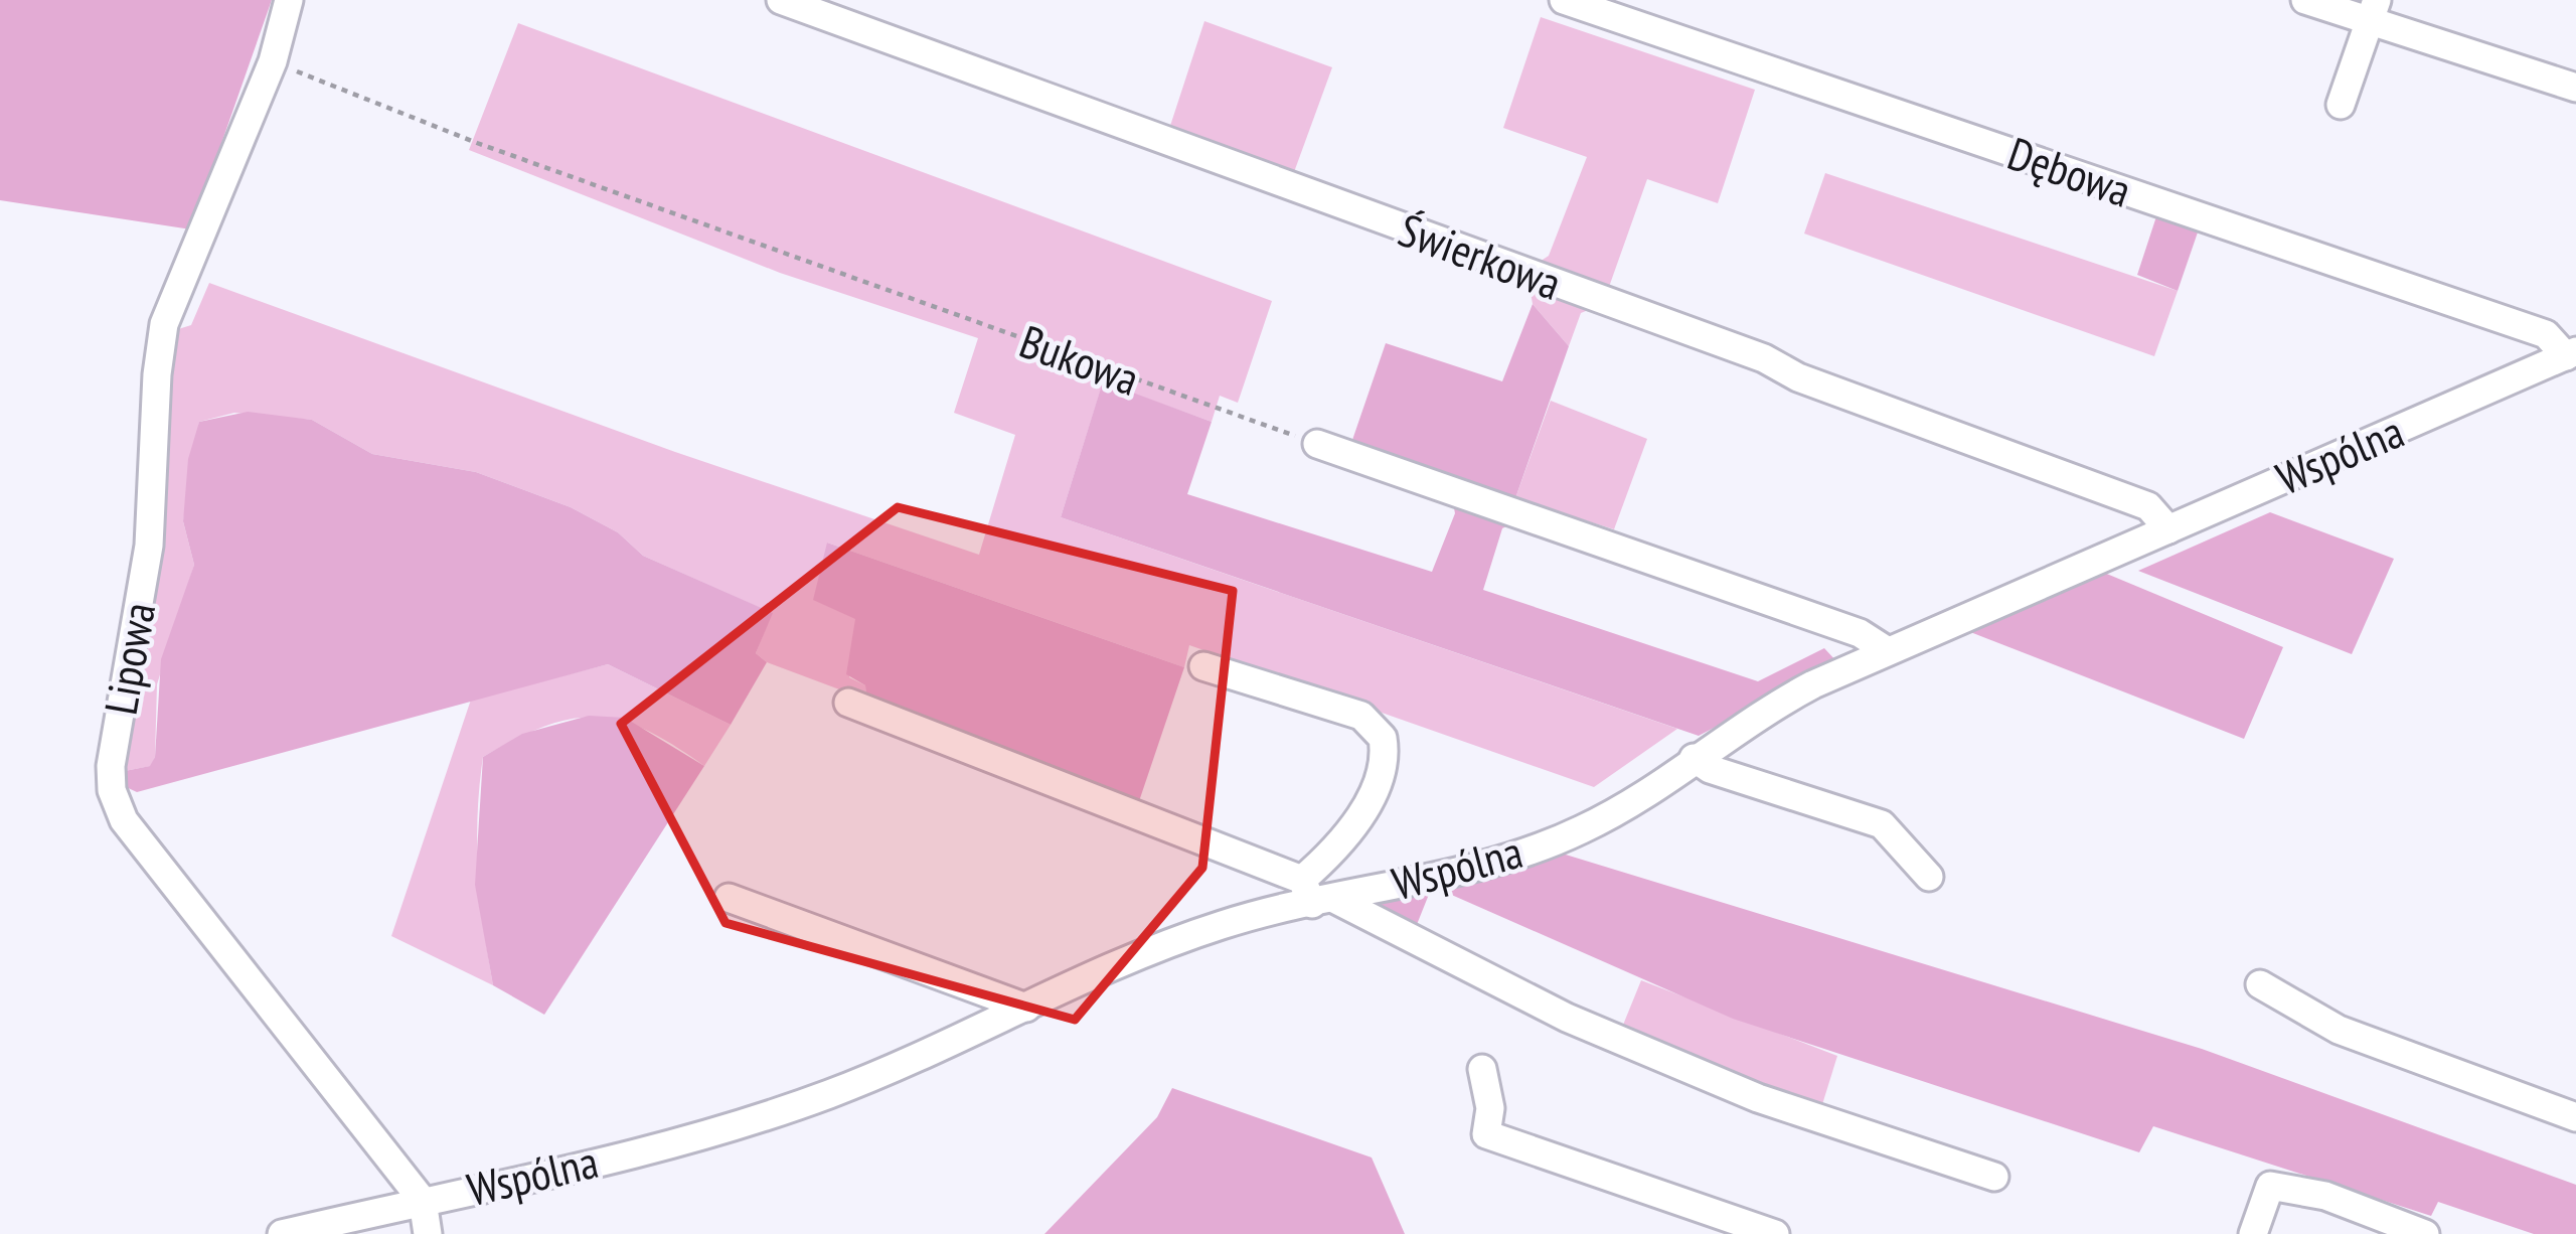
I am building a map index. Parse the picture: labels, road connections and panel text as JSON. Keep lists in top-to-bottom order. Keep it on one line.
{"streets":{"street":["Dębowa","Świerkowa","Wspólna","Lipowa"],"path":["Bukowa"]},"crossings":[["Dębowa","Wspólna"],["Świerkowa","Wspólna"],["Bukowa","Lipowa"],["Wspólna","Lipowa"]]}
